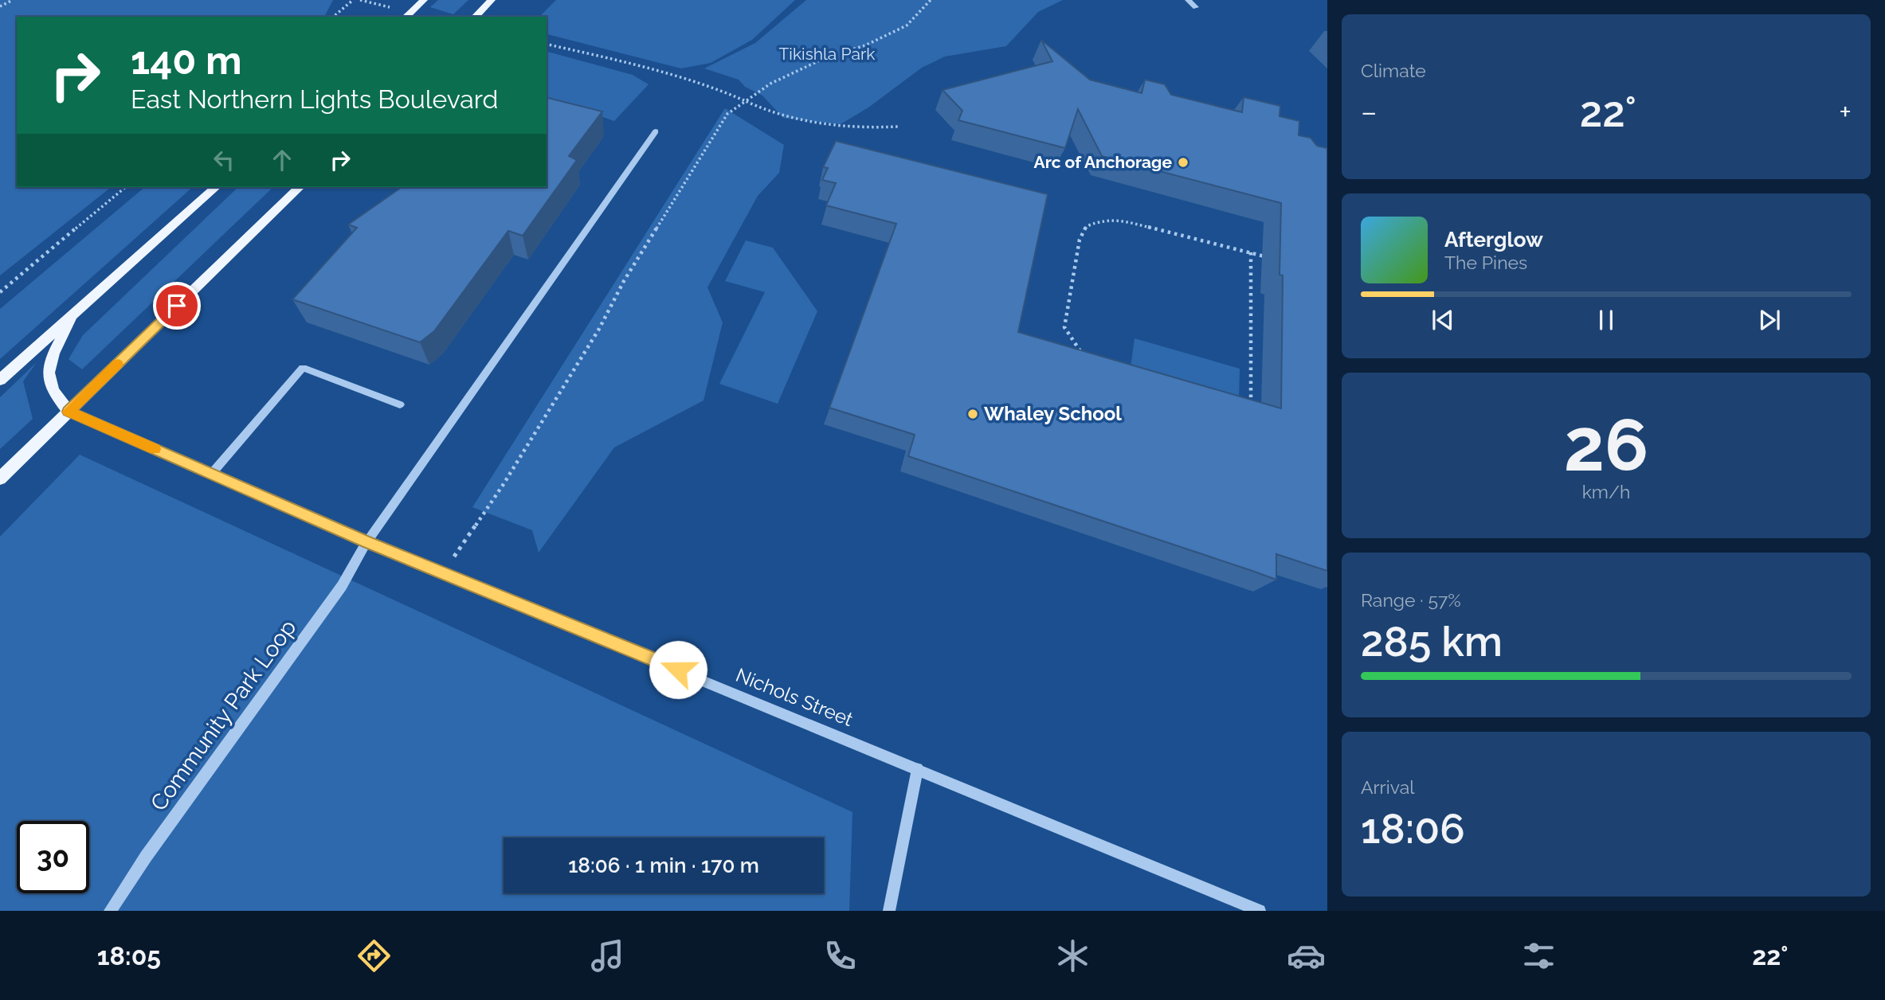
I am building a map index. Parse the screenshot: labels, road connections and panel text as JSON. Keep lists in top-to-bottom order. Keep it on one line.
{"streets":{"street":["Nichols Street","Community Park Loop"]},"crossings":[["Nichols Street","Community Park Loop"]],"parks":["Tikishla Park"],"places":["Arc of Anchorage","Whaley School"],"page":{"tile":["Climate",["26","km/h"],["Range · 57%","285 km"],["Arrival","18:06"]],"turn":["140 m","East Northern Lights Boulevard"],"heat":["−","22°","+"],"song":["Afterglow","The Pines"],"limit":"30","trip":"18:06 · 1 min · 170 m","tabs":["18:05","22°"]}}
